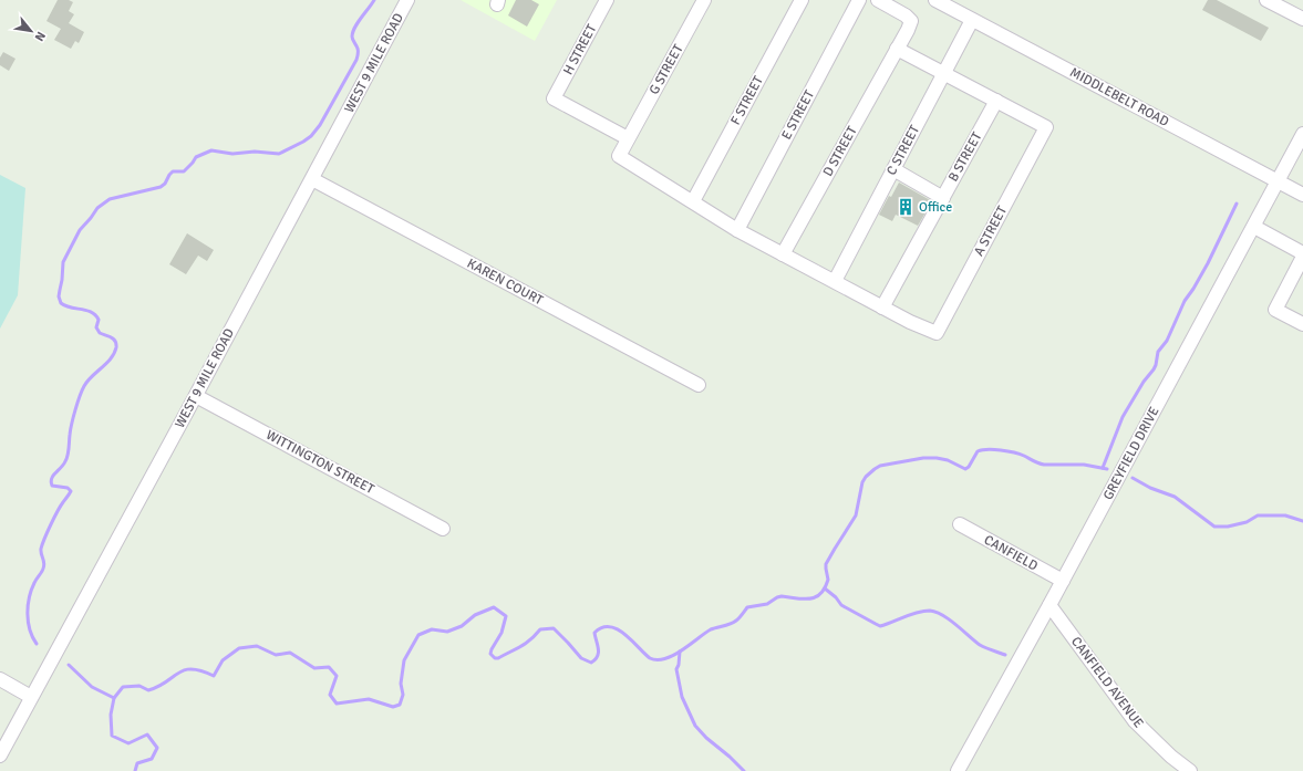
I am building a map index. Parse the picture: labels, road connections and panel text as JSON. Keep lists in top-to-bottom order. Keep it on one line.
{"streets":{"street":["H STREET","WEST 9 MILE ROAD","G STREET","MIDDLEBELT ROAD","F STREET","E STREET","C STREET","D STREET","B STREET","A STREET","KAREN COURT","GREYFIELD DRIVE","WITTINGTON STREET","CANFIELD","CANFIELD AVENUE"]},"crossings":[["H STREET","G STREET"],["WEST 9 MILE ROAD","KAREN COURT"],["WEST 9 MILE ROAD","WITTINGTON STREET"],["G STREET","F STREET"],["MIDDLEBELT ROAD","C STREET"],["MIDDLEBELT ROAD","GREYFIELD DRIVE"],["C STREET","A STREET"],["D STREET","A STREET"],["B STREET","A STREET"],["GREYFIELD DRIVE","CANFIELD"],["GREYFIELD DRIVE","CANFIELD AVENUE"]],"places":{"building":["Office"]},"north":"bottom right"}
